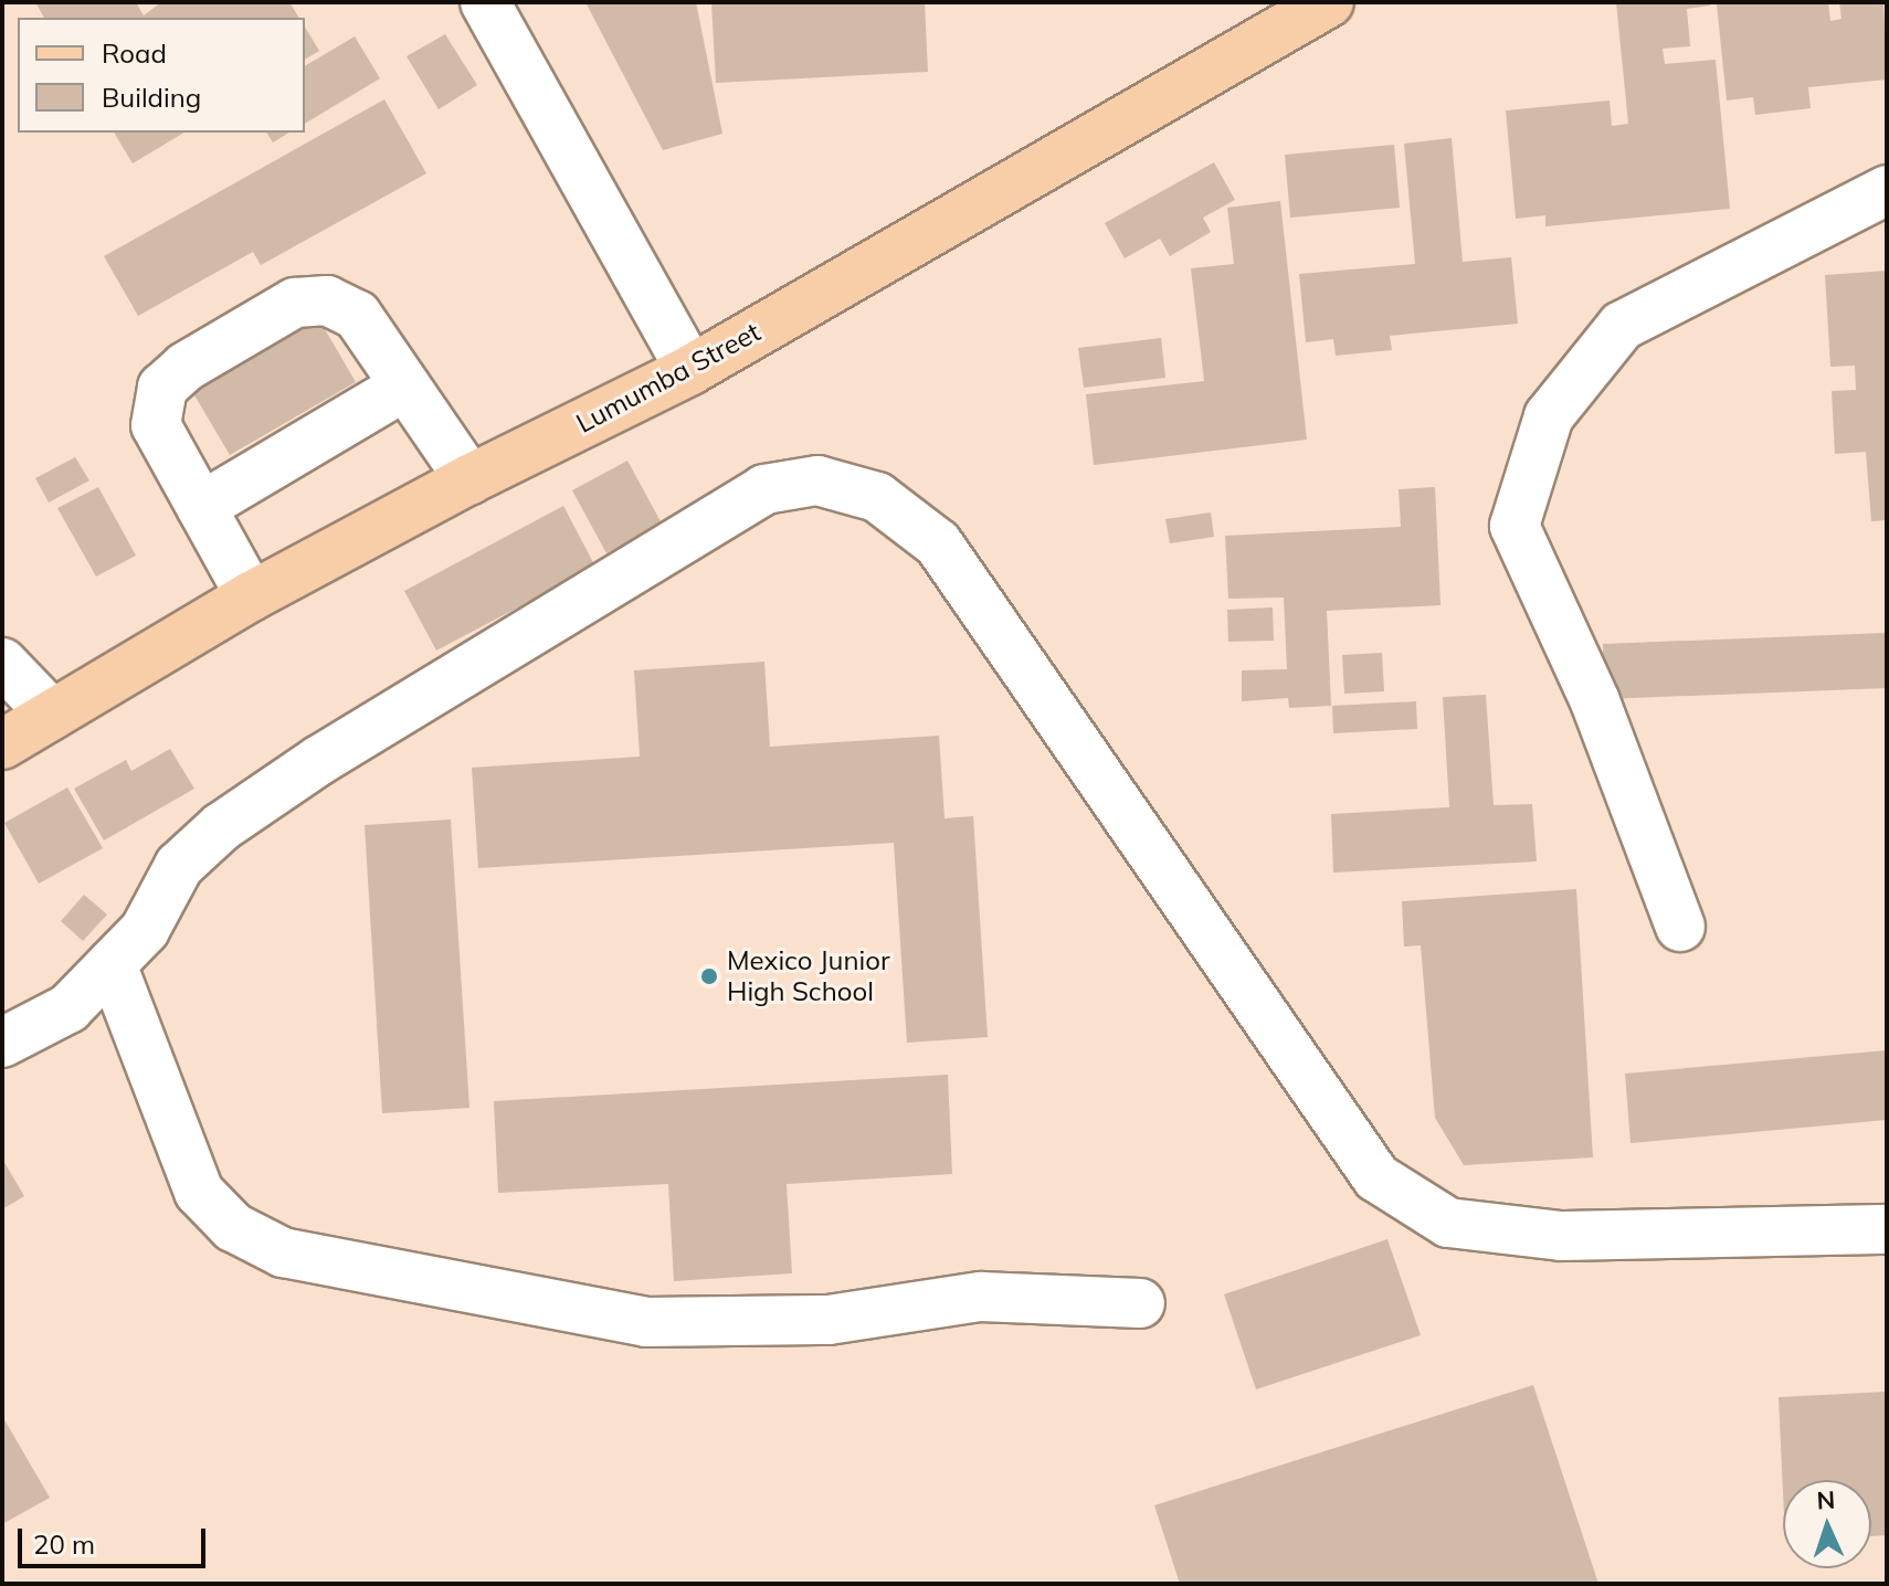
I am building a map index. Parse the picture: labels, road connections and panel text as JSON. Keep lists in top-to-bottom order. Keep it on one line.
{"streets":{"main road":["Lumumba Street"]},"places":["Mexico Junior High School"],"legend":["Road","Building"],"scale_bar":"20 m","north":"top"}
